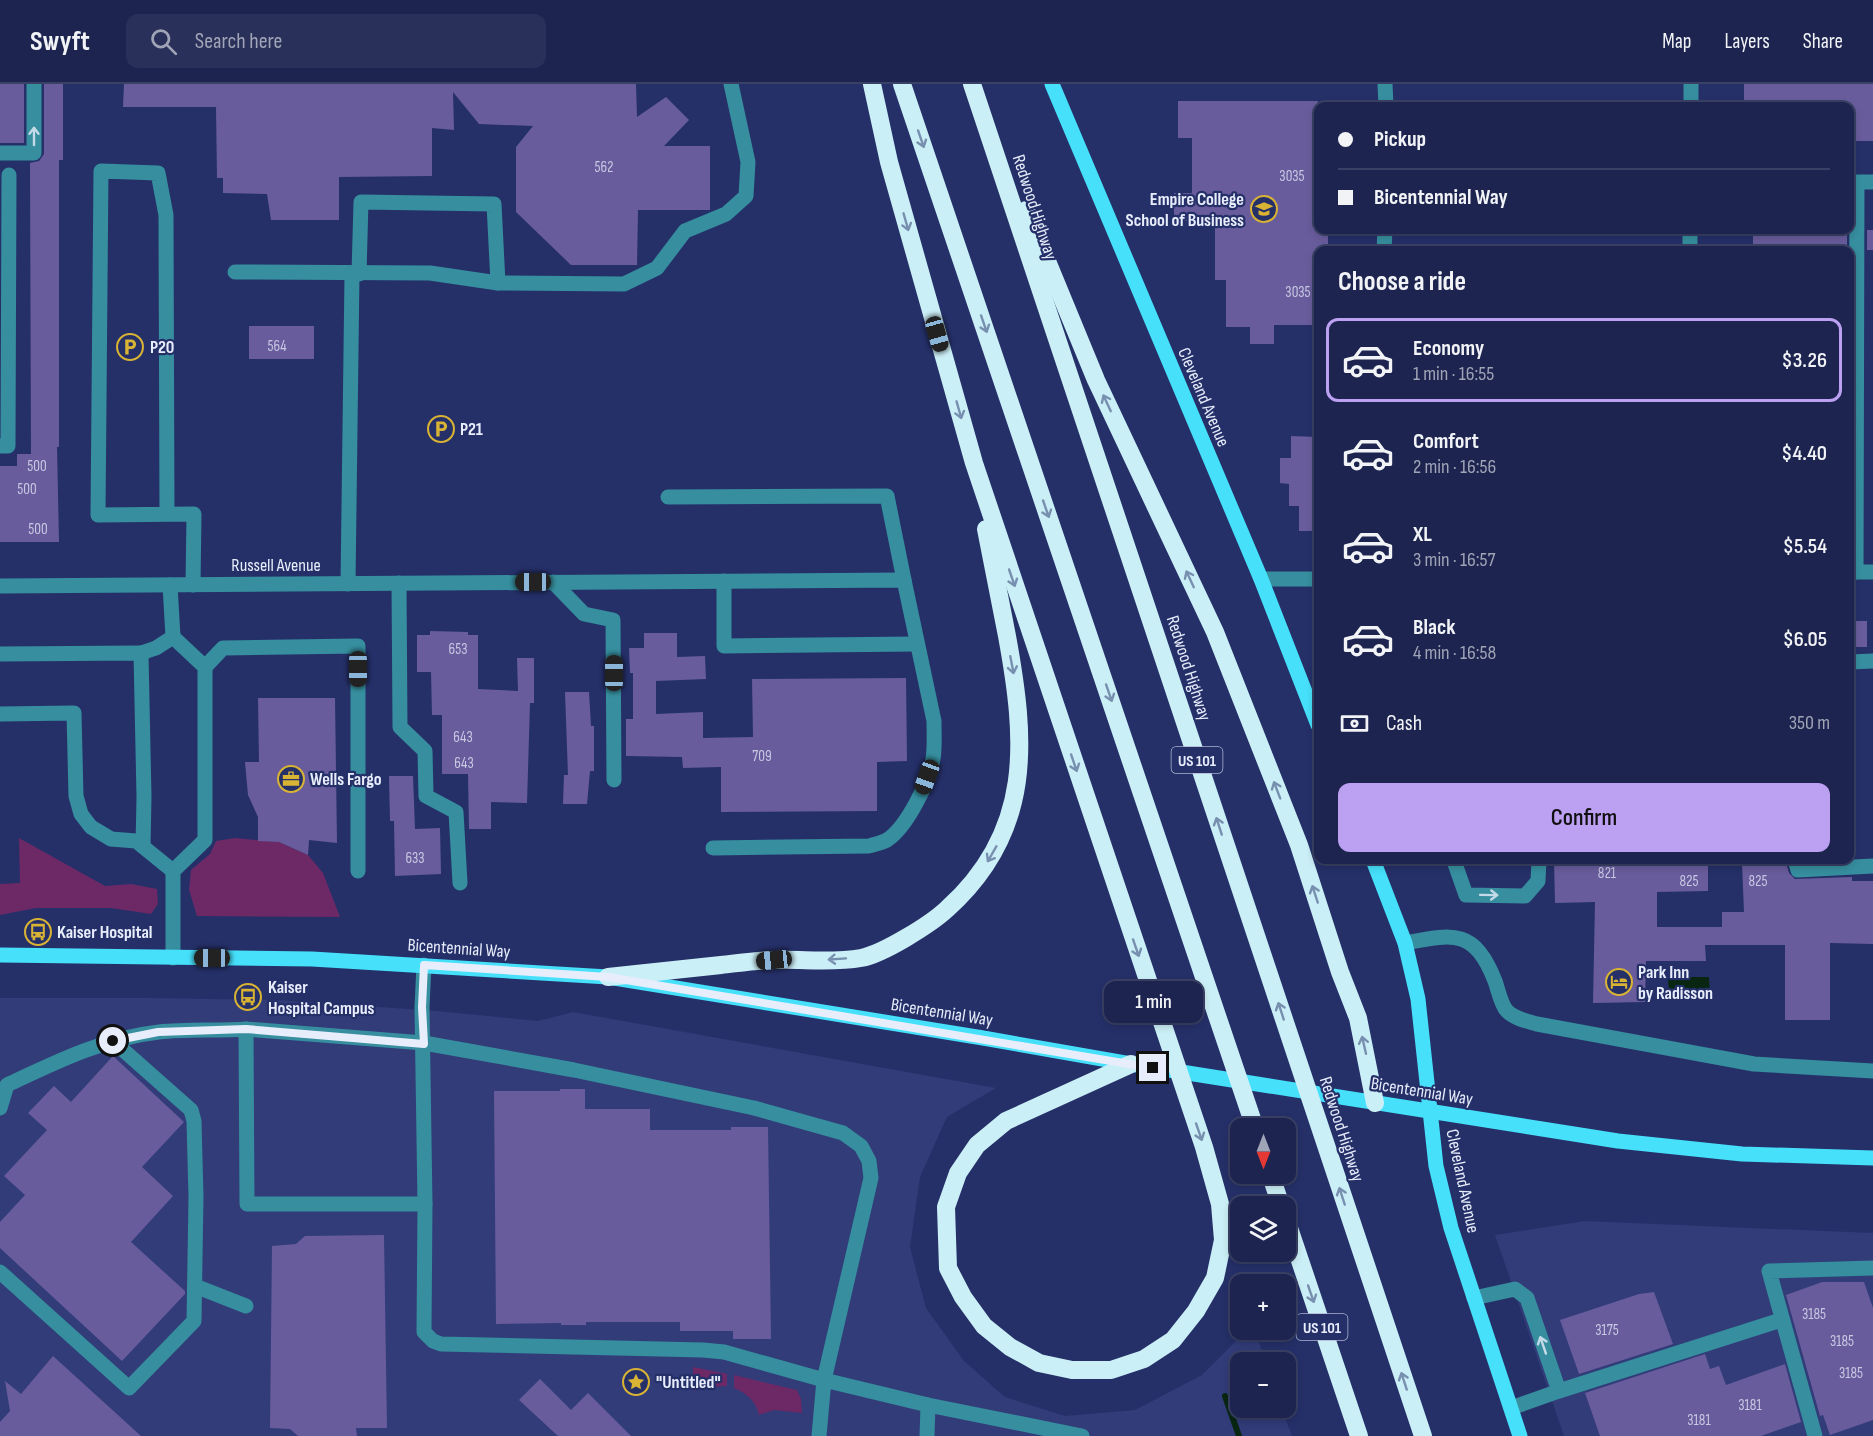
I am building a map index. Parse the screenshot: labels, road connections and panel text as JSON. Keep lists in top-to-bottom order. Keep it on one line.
{"streets":{"highway":["Redwood Highway","US 101"],"main road":["Cleveland Avenue","Bicentennial Way"],"street":["Russell Avenue"]},"places":{"school or university":["Empire College School of Business"],"parking":["P20","P21"],"office":["Wells Fargo"],"bus stop":["Kaiser Hospital","Kaiser Hospital Campus"],"hotel":["Park Inn by Radisson"],"place":["\"Untitled\""]},"house_numbers":["562","3035","3035","564","500","500","500","653","643","709","643","633","821","825","825","3185","3175","3185","3185","3181","3181"],"north":"bottom","page":{"header":"Swyft","search":"Search here","nav":["Map","Layers","Share"],"banner":["Pickup","Bicentennial Way"],"heading":"Choose a ride","list":[{"name":"Economy","note":"1 min · 16:55","value":"$3.26"},{"name":"Comfort","note":"2 min · 16:56","value":"$4.40"},{"name":"XL","note":"3 min · 16:57","value":"$5.54"},{"name":"Black","note":"4 min · 16:58","value":"$6.05"}],"pay":["Cash","350 m"],"buttons":"Confirm","bubble":"1 min","map_buttons":["+","−"]}}
